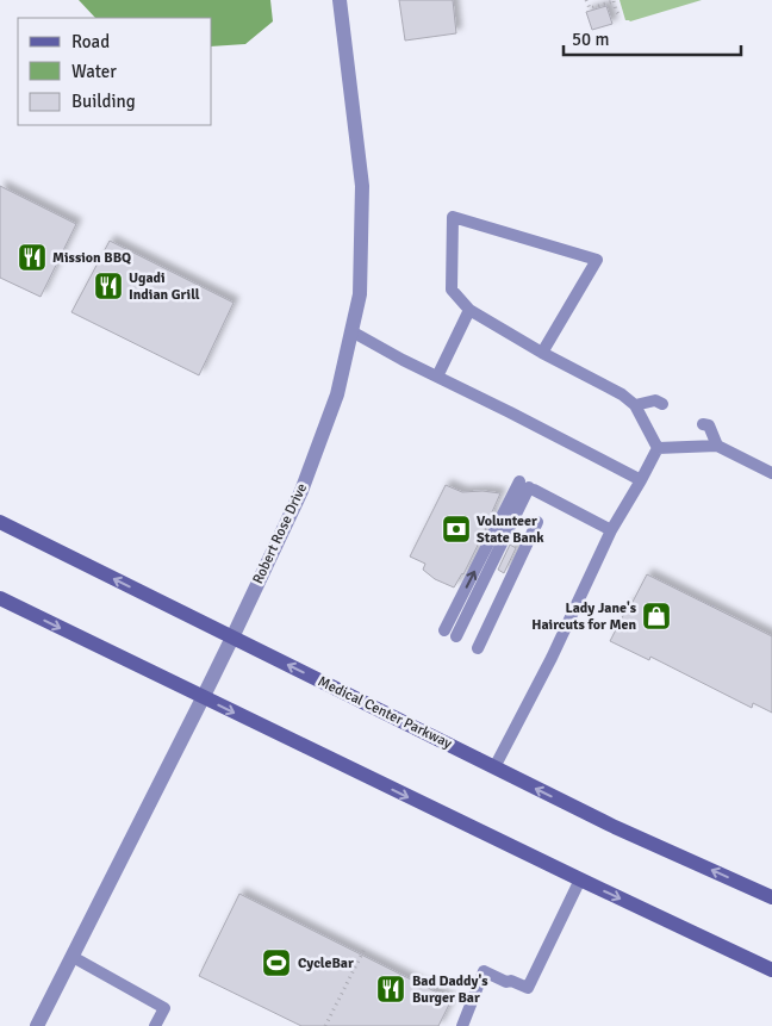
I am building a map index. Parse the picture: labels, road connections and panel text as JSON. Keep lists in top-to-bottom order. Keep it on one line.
{"streets":{"main road":["Medical Center Parkway"],"street":["Robert Rose Drive"]},"crossings":[["Robert Rose Drive","Medical Center Parkway"]],"places":{"restaurant":["Mission BBQ","Ugadi Indian Grill","Bad Daddy's Burger Bar"],"bank":["Volunteer State Bank"],"shop":["Lady Jane's Haircuts for Men"],"sports":["CycleBar"]},"legend":["Road","Water","Building"],"scale_bar":"50 m"}
